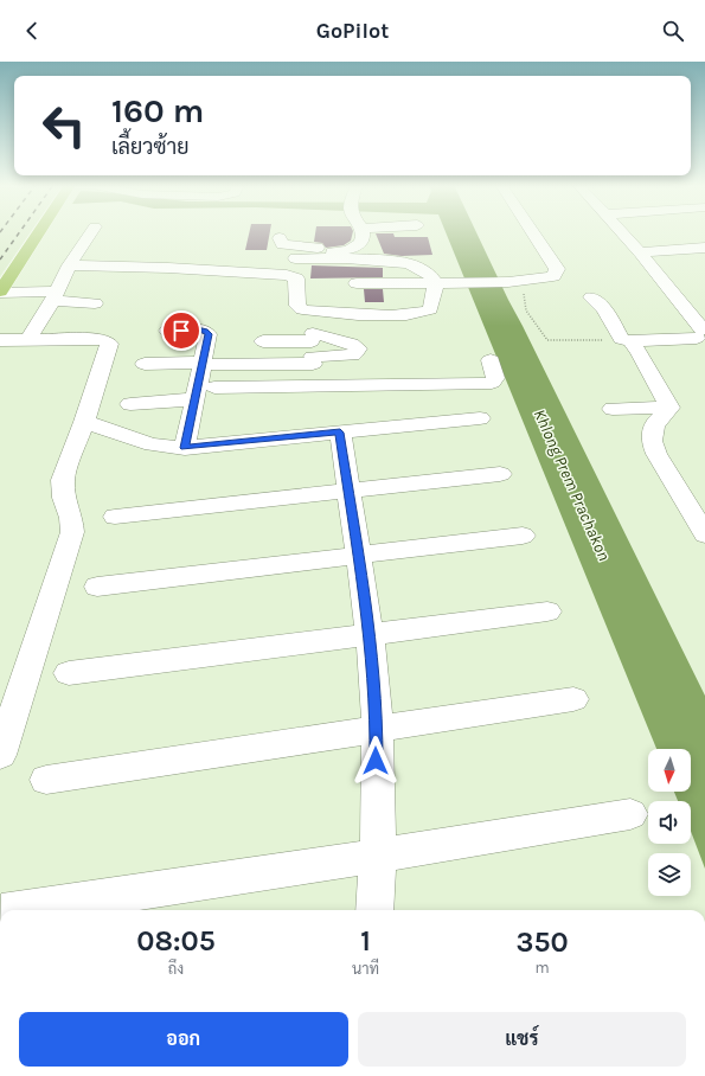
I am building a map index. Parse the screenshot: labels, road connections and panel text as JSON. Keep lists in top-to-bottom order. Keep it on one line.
{"water":["Khlong Prem Prachakon"],"north":"bottom","page":{"header":"GoPilot","turn":["160 m","เลี้ยวซ้าย"],"eta":["08:05","ถึง","1","นาที","350","m"],"buttons":["ออก","แชร์"]}}
